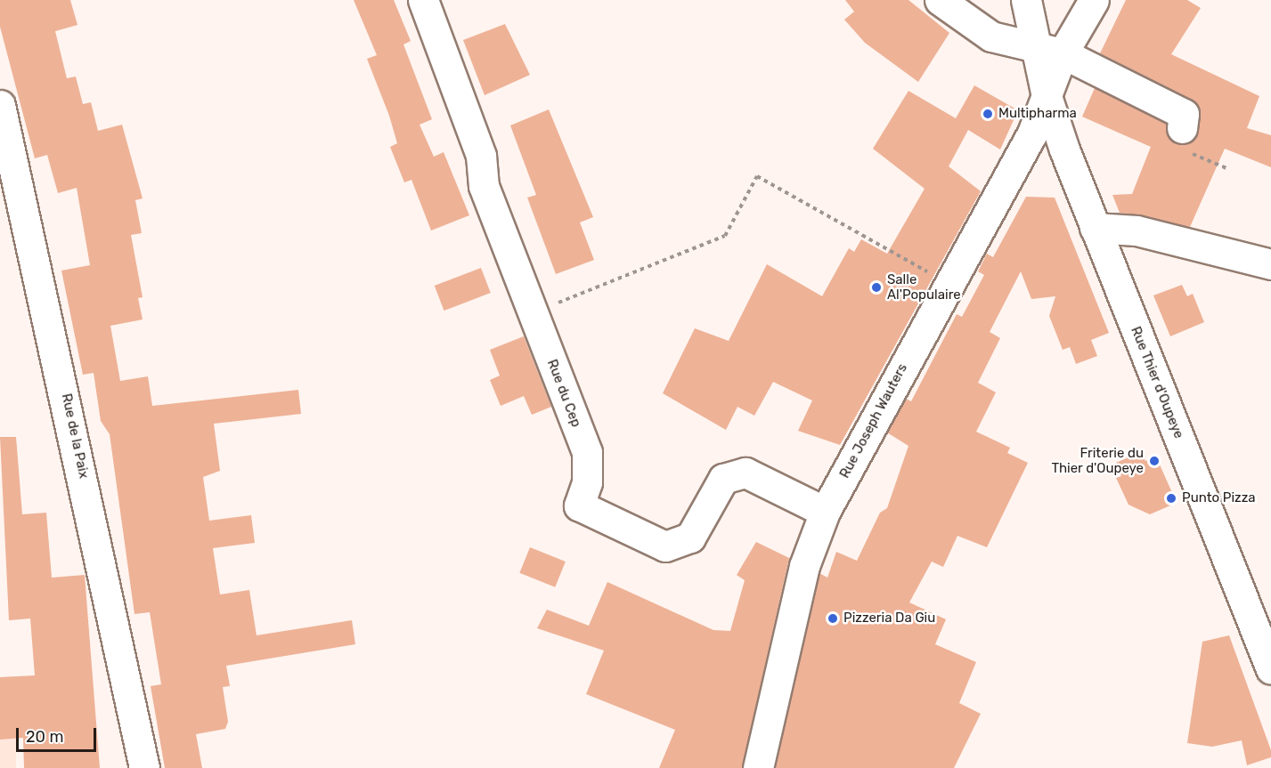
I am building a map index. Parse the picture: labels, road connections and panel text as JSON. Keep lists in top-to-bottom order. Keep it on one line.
{"streets":{"street":["Rue Thier d'Oupeye","Rue du Cep","Rue Joseph Wauters","Rue de la Paix"]},"crossings":[["Rue Thier d'Oupeye","Rue Joseph Wauters"],["Rue du Cep","Rue Joseph Wauters"]],"places":["Multipharma","Salle Al'Populaire","Friterie du Thier d'Oupeye","Punto Pizza","Pizzeria Da Giu"],"scale_bar":"20 m"}
